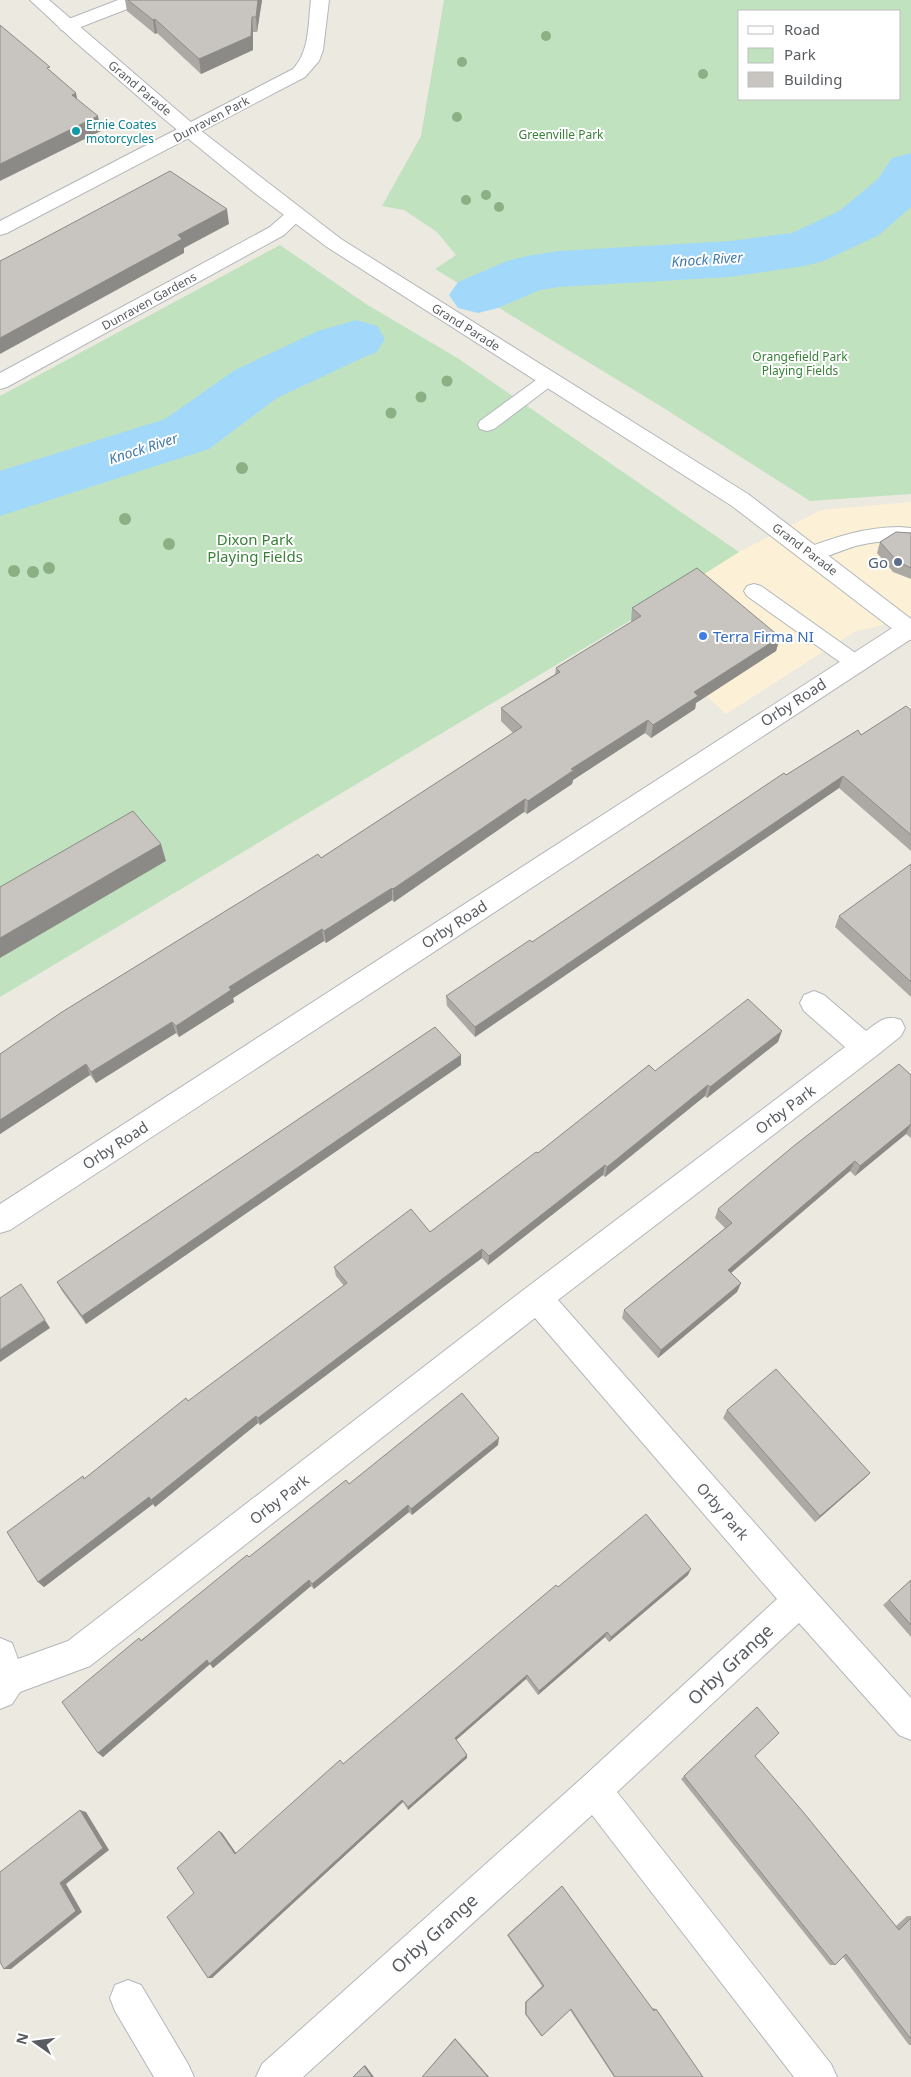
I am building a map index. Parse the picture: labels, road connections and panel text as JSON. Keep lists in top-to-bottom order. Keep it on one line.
{"streets":{"street":["Grand Parade","Dunraven Park","Dunraven Gardens","Orby Road","Orby Park","Orby Grange"]},"crossings":[["Grand Parade","Dunraven Park"],["Grand Parade","Dunraven Gardens"],["Grand Parade","Orby Road"],["Orby Park","Orby Grange"]],"water":["Knock River"],"parks":["Greenville Park","Orangefield Park Playing Fields","Dixon Park Playing Fields"],"places":["Ernie Coates motorcycles","Go","Terra Firma NI"],"legend":["Road","Park","Building"],"north":"left"}
